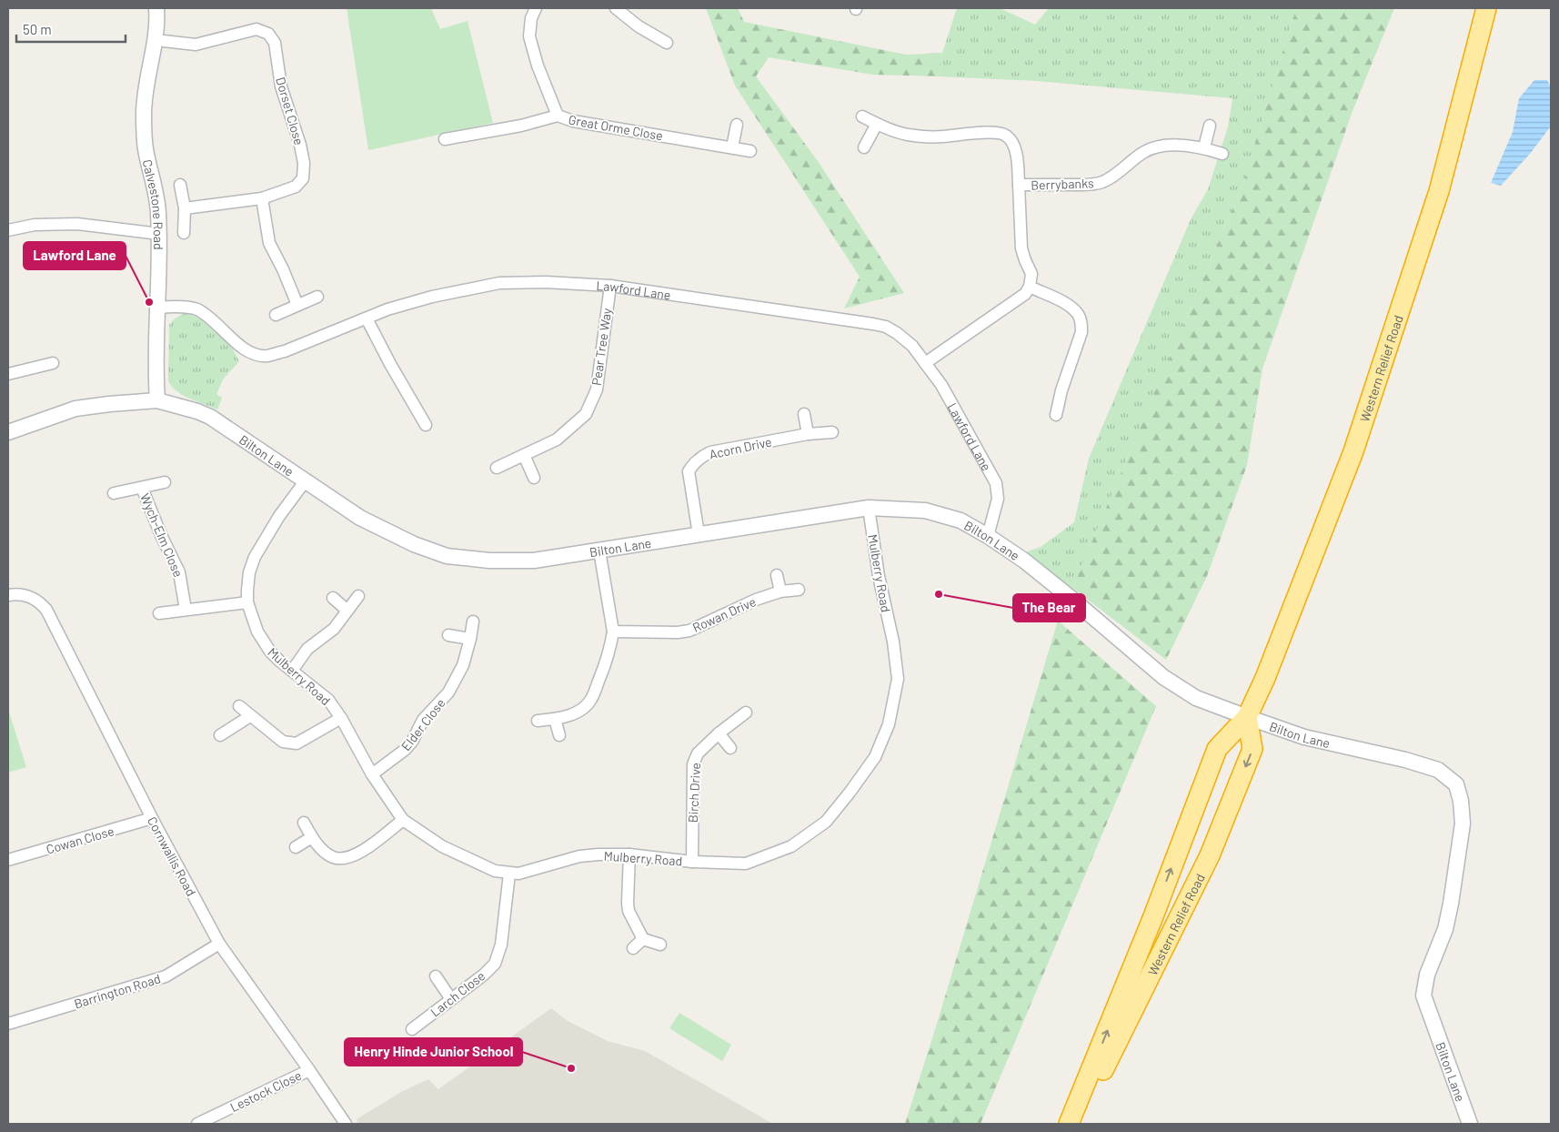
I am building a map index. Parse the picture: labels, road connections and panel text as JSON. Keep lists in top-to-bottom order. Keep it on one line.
{"streets":{"highway":["Western Relief Road"],"street":["Dorset Close","Great Orme Close","Berrybanks","Calvestone Road","Lawford Lane","Pear Tree Way","Acorn Drive","Bilton Lane","Wych-Elm Close","Mulberry Road","Rowan Drive","Elder Close","Birch Drive","Cowan Close","Cornwallis Road","Barrington Road","Larch Close","Lestock Close"]},"crossings":[["Dorset Close","Calvestone Road"],["Calvestone Road","Lawford Lane"],["Calvestone Road","Bilton Lane"],["Lawford Lane","Pear Tree Way"],["Lawford Lane","Bilton Lane"],["Western Relief Road","Bilton Lane"],["Acorn Drive","Bilton Lane"],["Bilton Lane","Mulberry Road"],["Mulberry Road","Elder Close"],["Mulberry Road","Birch Drive"],["Mulberry Road","Larch Close"],["Cowan Close","Cornwallis Road"],["Cornwallis Road","Barrington Road"],["Cornwallis Road","Lestock Close"]],"places":["Lawford Lane","The Bear","Henry Hinde Junior School"],"scale_bar":"50 m"}
